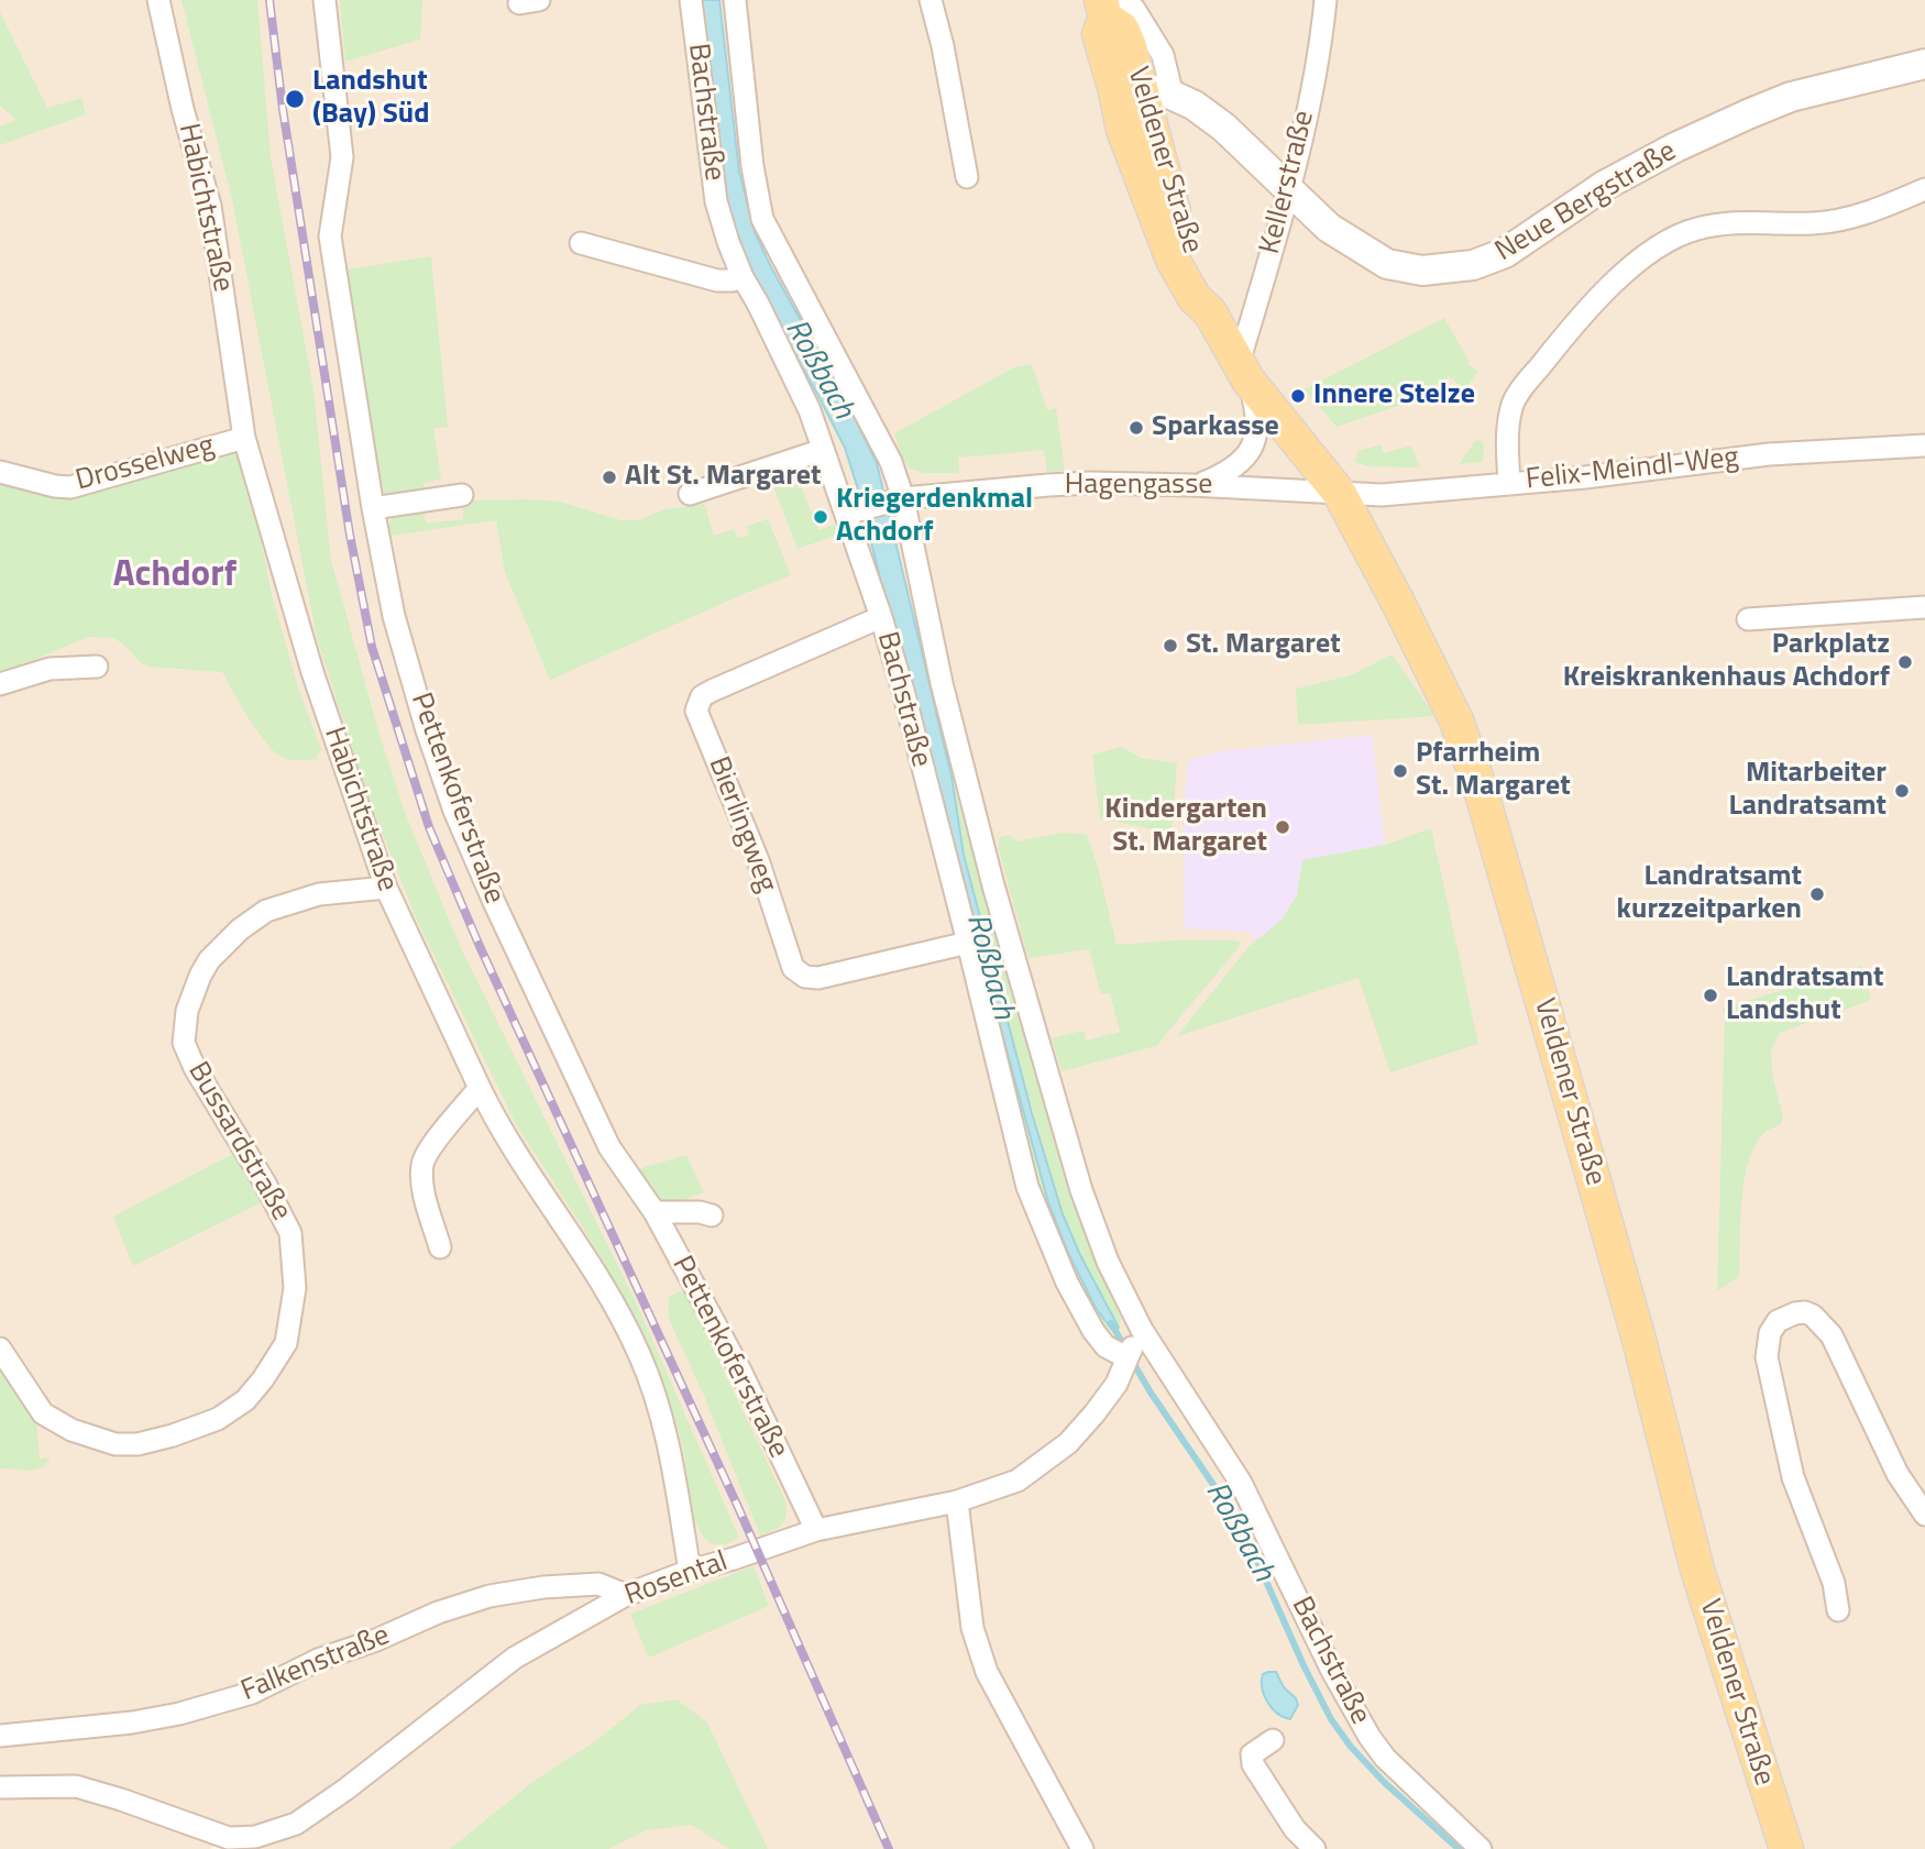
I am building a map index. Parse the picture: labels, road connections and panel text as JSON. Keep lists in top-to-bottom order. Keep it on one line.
{"streets":{"main road":["Veldener Straße"],"street":["Bachstraße","Kellerstraße","Neue Bergstraße","Habichtstraße","Drosselweg","Felix-Meindl-Weg","Hagengasse","Pettenkoferstraße","Bierlingweg","Bussardstraße","Rosental","Falkenstraße"]},"crossings":[["Bachstraße","Hagengasse"],["Bachstraße","Bierlingweg"],["Bachstraße","Rosental"],["Veldener Straße","Kellerstraße"],["Veldener Straße","Neue Bergstraße"],["Veldener Straße","Felix-Meindl-Weg"],["Veldener Straße","Hagengasse"],["Kellerstraße","Neue Bergstraße"],["Habichtstraße","Drosselweg"],["Habichtstraße","Bussardstraße"],["Habichtstraße","Rosental"],["Felix-Meindl-Weg","Hagengasse"],["Pettenkoferstraße","Rosental"],["Rosental","Falkenstraße"]],"districts":["Achdorf"],"water":["Roßbach"],"places":["Landshut (Bay) Süd","Innere Stelze","Sparkasse","Alt St. Margaret","Kriegerdenkmal Achdorf","St. Margaret","Parkplatz Kreiskrankenhaus Achdorf","Pfarrheim St. Margaret","Mitarbeiter Landratsamt","Kindergarten St. Margaret","Landratsamt kurzzeitparken","Landratsamt Landshut"]}
